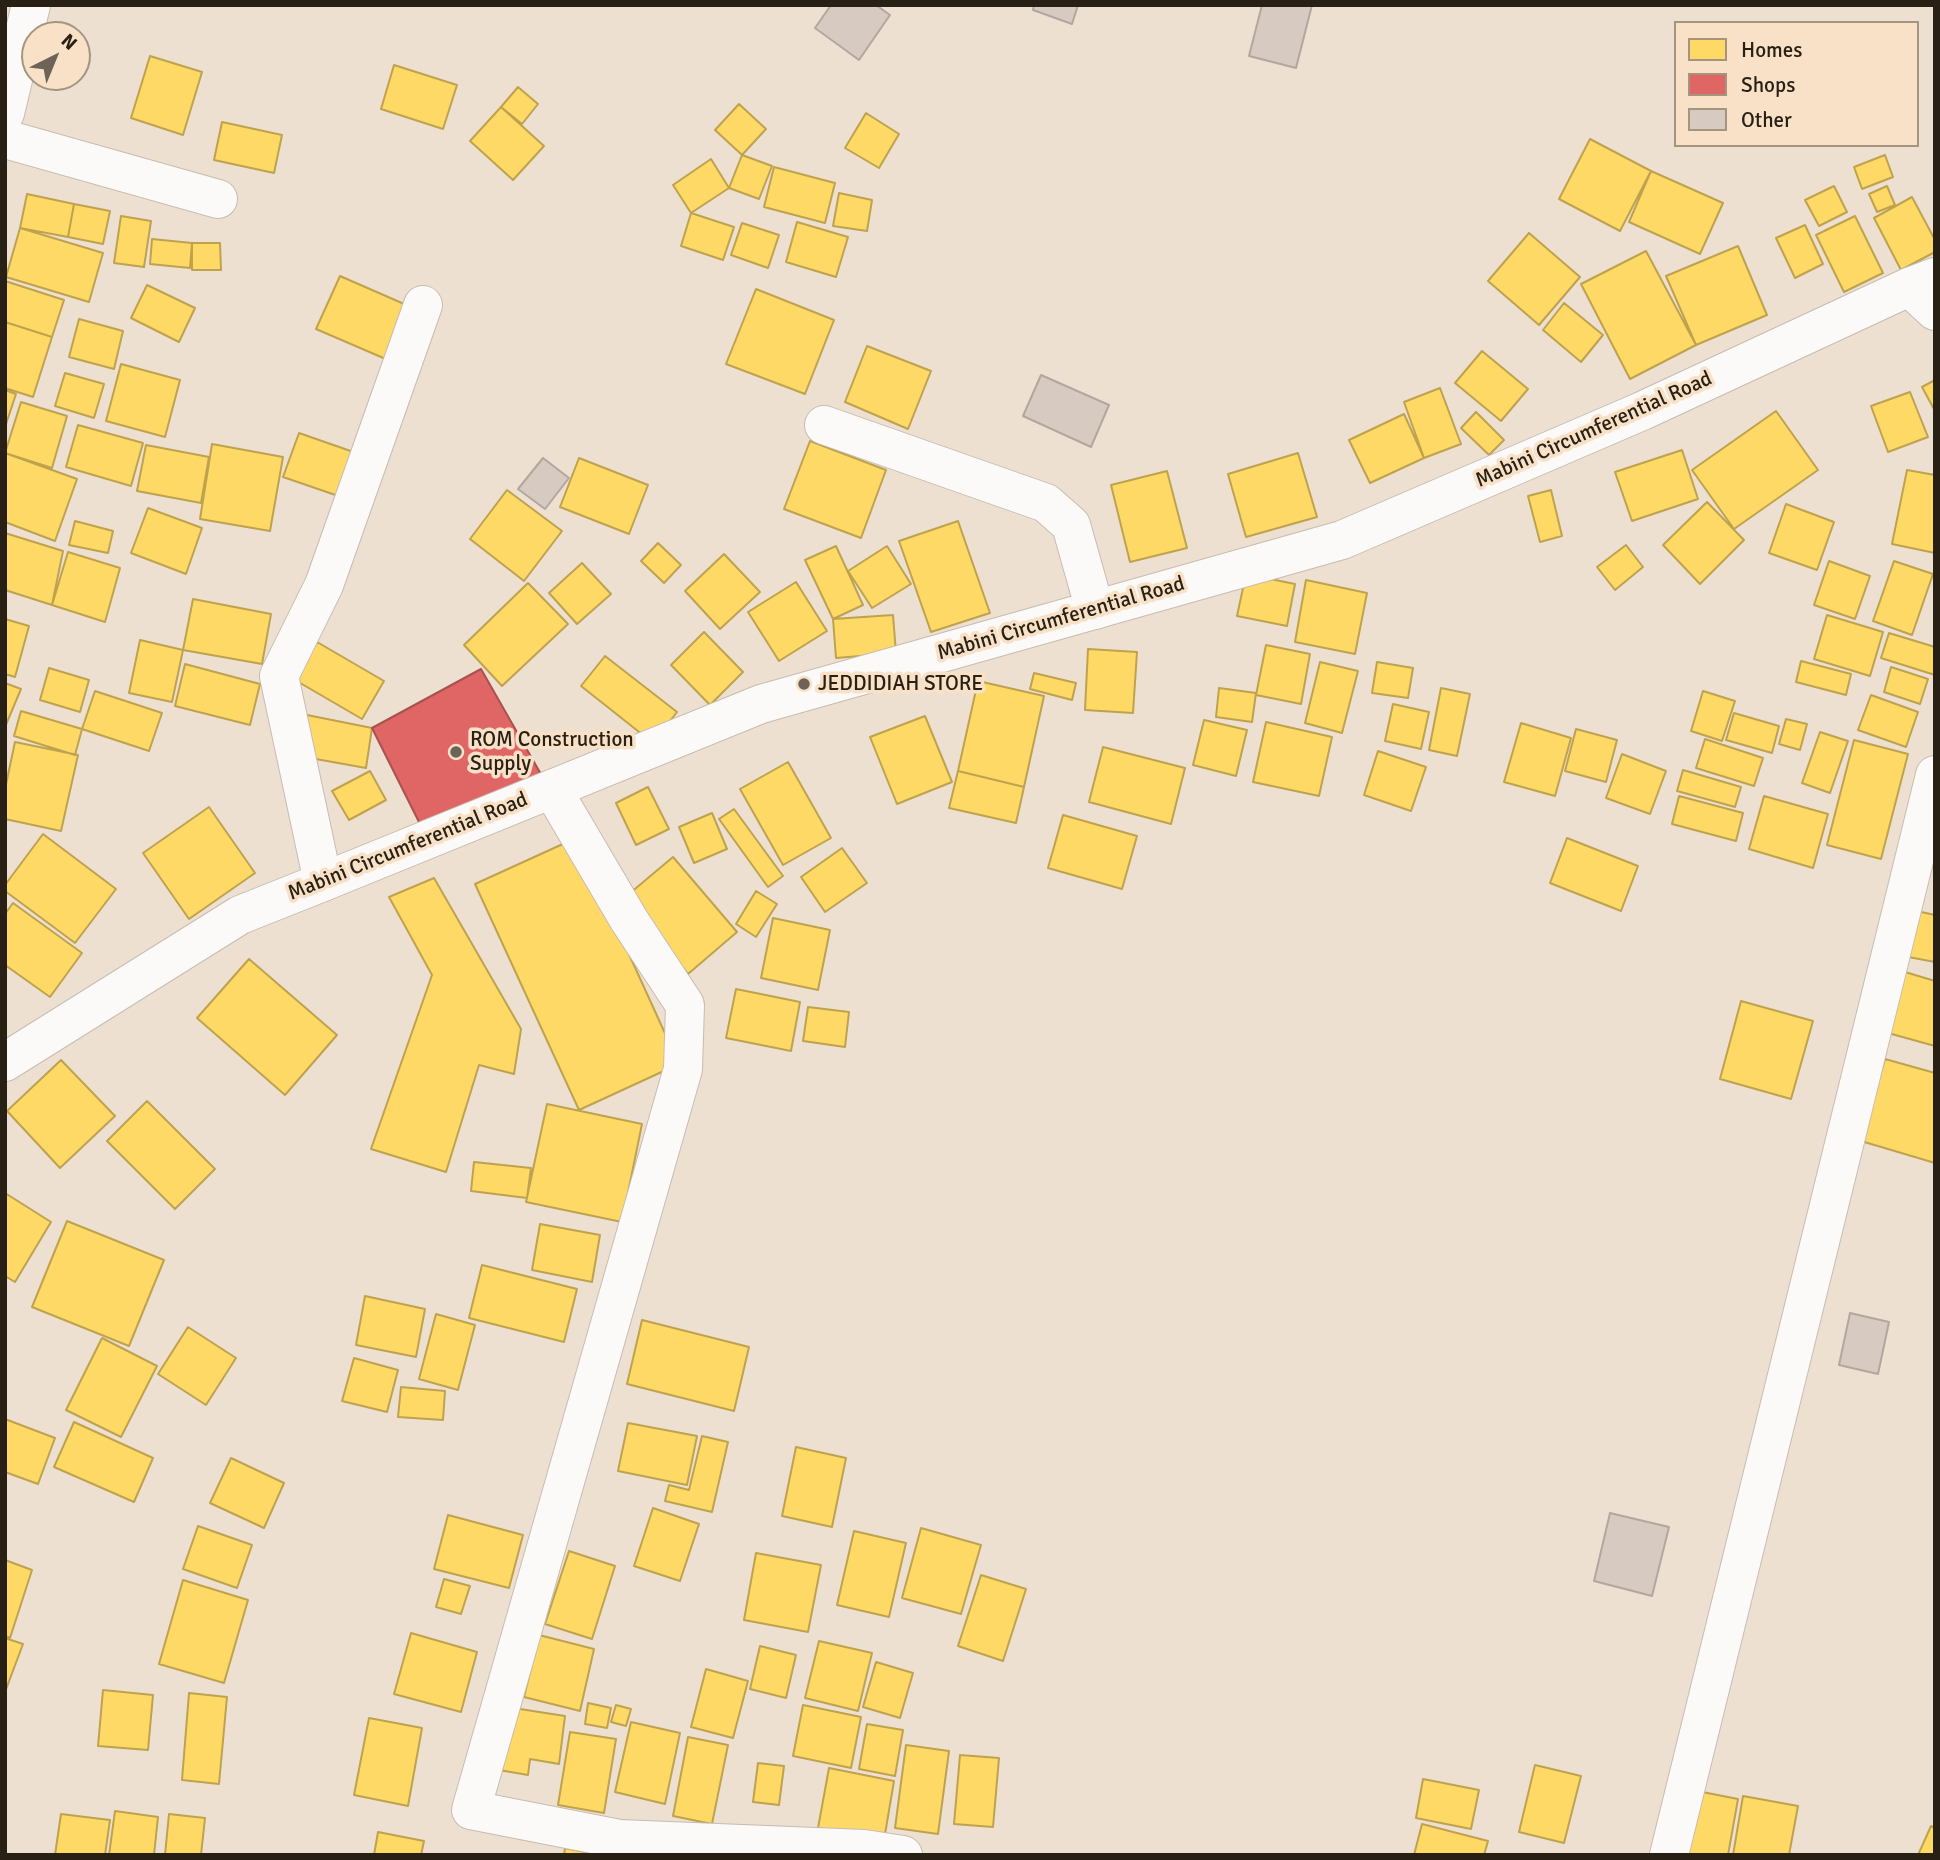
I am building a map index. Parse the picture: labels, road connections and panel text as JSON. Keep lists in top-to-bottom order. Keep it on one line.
{"streets":{"street":["Mabini Circumferential Road"]},"places":["JEDDIDIAH STORE","ROM Construction Supply"],"legend":["Homes","Shops","Other"],"north":"top right"}
